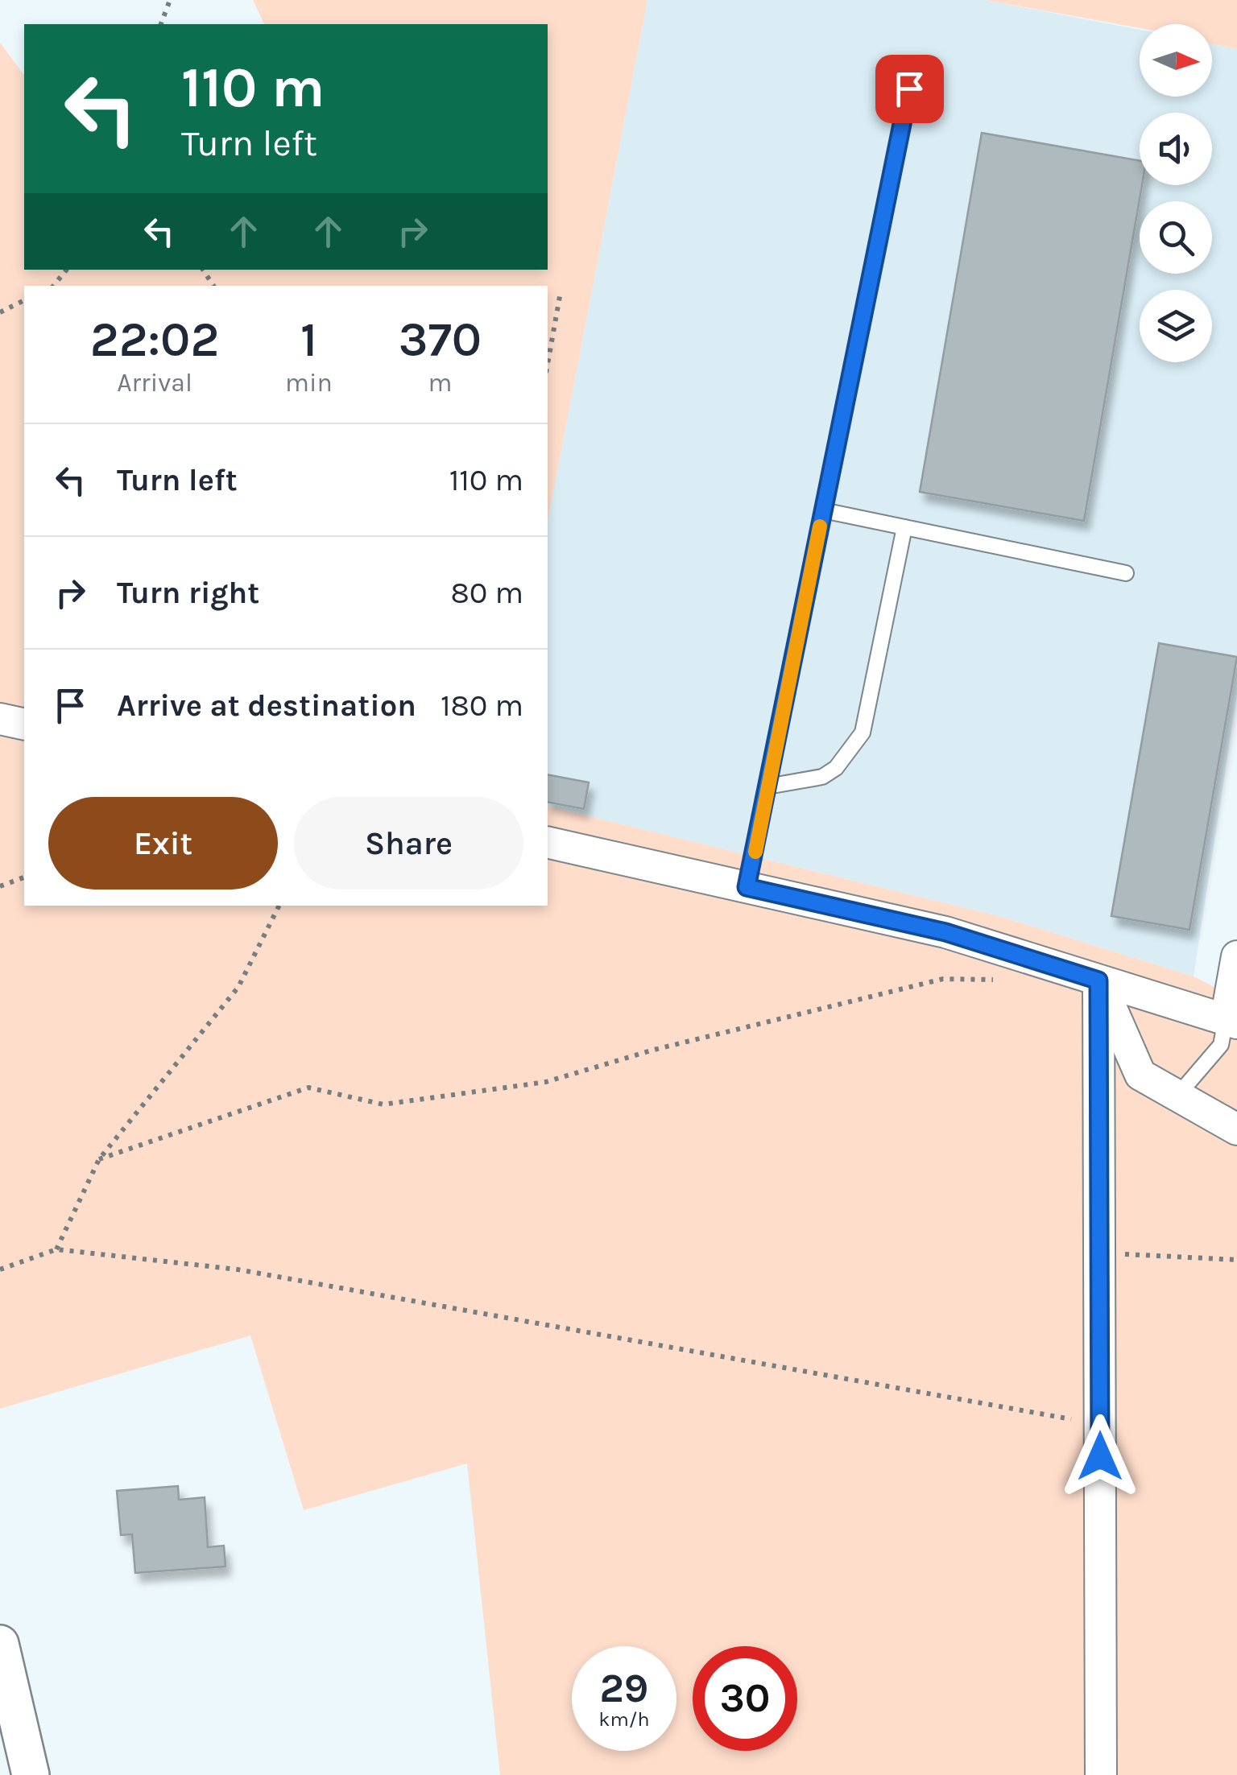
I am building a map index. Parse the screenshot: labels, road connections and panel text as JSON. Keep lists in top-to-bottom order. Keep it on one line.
{"north":"right","page":{"turn":["110 m","Turn left"],"eta":["22:02","Arrival","1","min","370","m"],"list":[{"name":"Turn left","value":"110 m"},{"name":"Turn right","value":"80 m"},{"name":"Arrive at destination","value":"180 m"}],"buttons":["Exit","Share"],"speed":"29 km/h","limit":"30"}}
